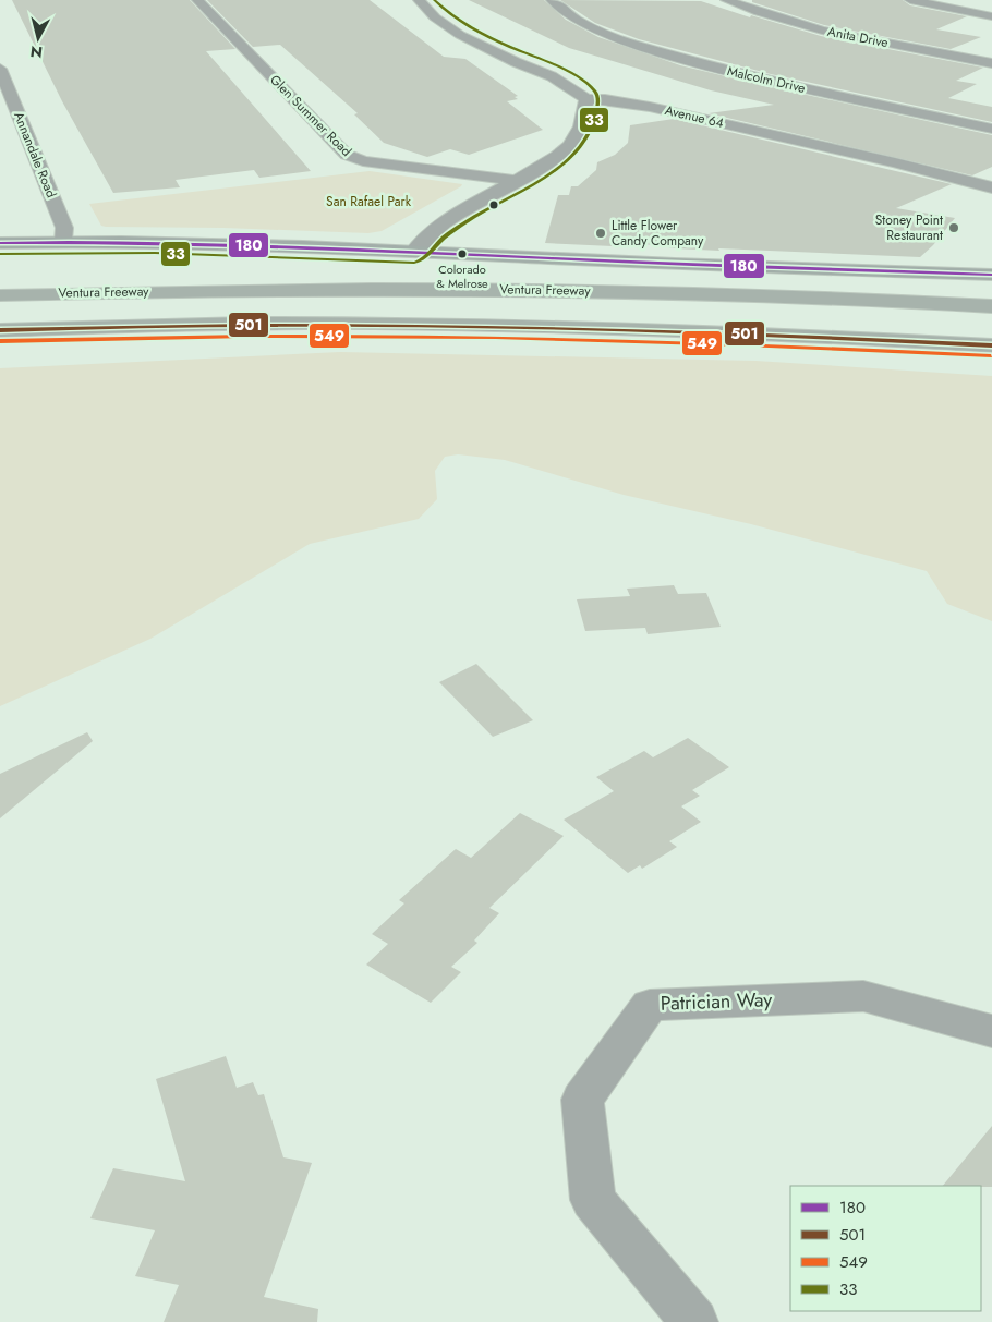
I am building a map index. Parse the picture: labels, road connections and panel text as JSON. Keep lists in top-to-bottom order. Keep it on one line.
{"streets":{"highway":["Ventura Freeway"],"street":["Anita Drive","Malcolm Drive","Glen Summer Road","Avenue 64","Annandale Road","Patrician Way"]},"parks":["San Rafael Park"],"places":["Stoney Point Restaurant","Little Flower Candy Company","Colorado & Melrose"],"lines":["transit line 33","transit line 180","transit line 501","transit line 549"],"legend":["180","501","549","33"],"north":"bottom"}
